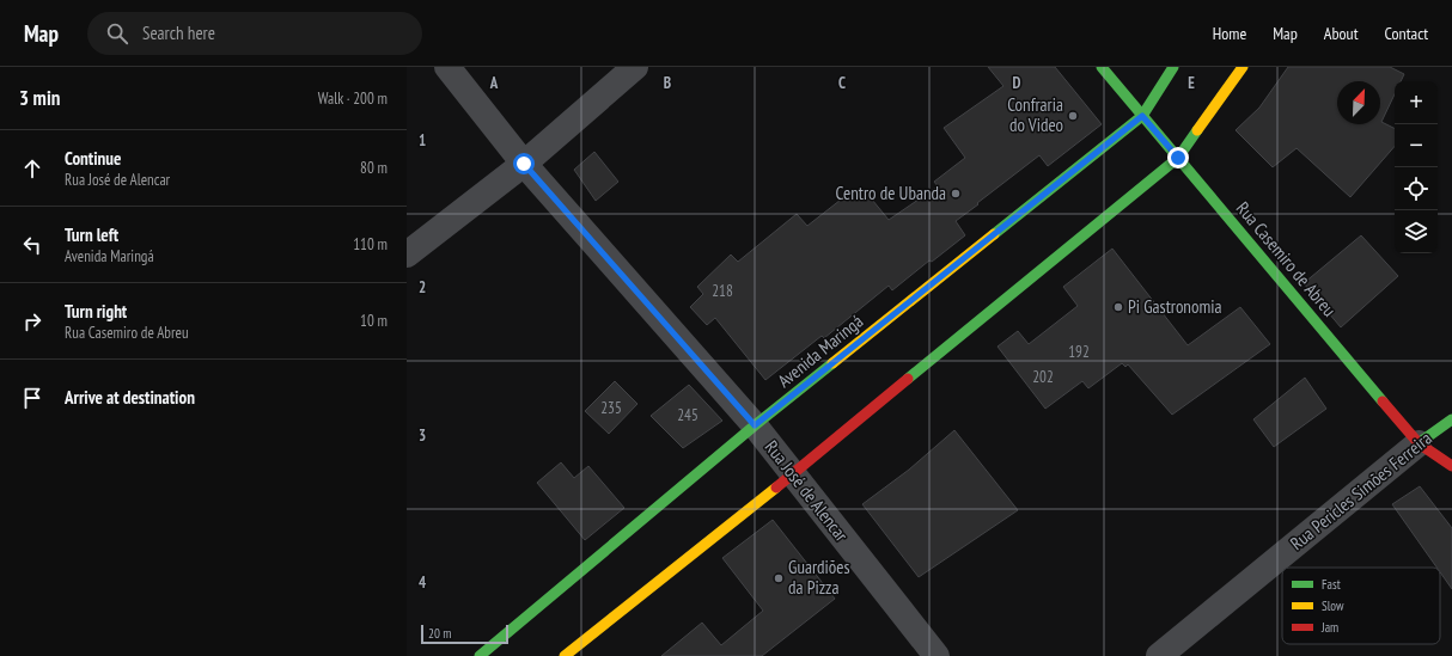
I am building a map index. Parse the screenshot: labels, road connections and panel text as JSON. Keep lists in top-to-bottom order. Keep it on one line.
{"streets":{"main road":["Rua Casemiro de Abreu","Avenida Maringá","Rua Pericles Simões Ferreira"],"street":["Rua José de Alencar"]},"crossings":[["Rua Casemiro de Abreu","Avenida Maringá"],["Rua Casemiro de Abreu","Rua Pericles Simões Ferreira"],["Avenida Maringá","Rua José de Alencar"]],"places":["Confraria do Video","Centro de Ubanda","Pi Gastronomia","Guardiões da Pizza"],"house_numbers":["218","192","202","235","245"],"legend":["Fast","Slow","Jam"],"scale_bar":"20 m","north":"top right","page":{"header":"Map","search":"Search here","nav":["Home","Map","About","Contact"],"heading":["3 min","Walk · 200 m"],"map_buttons":["+","−"],"list":[["Continue","Rua José de Alencar","80 m"],["Turn left","Avenida Maringá","110 m"],["Turn right","Rua Casemiro de Abreu","10 m"],"Arrive at destination"],"scale":"20 m"},"grid":{"columns":["A","B","C","D","E"],"rows":["1","2","3","4"]}}
